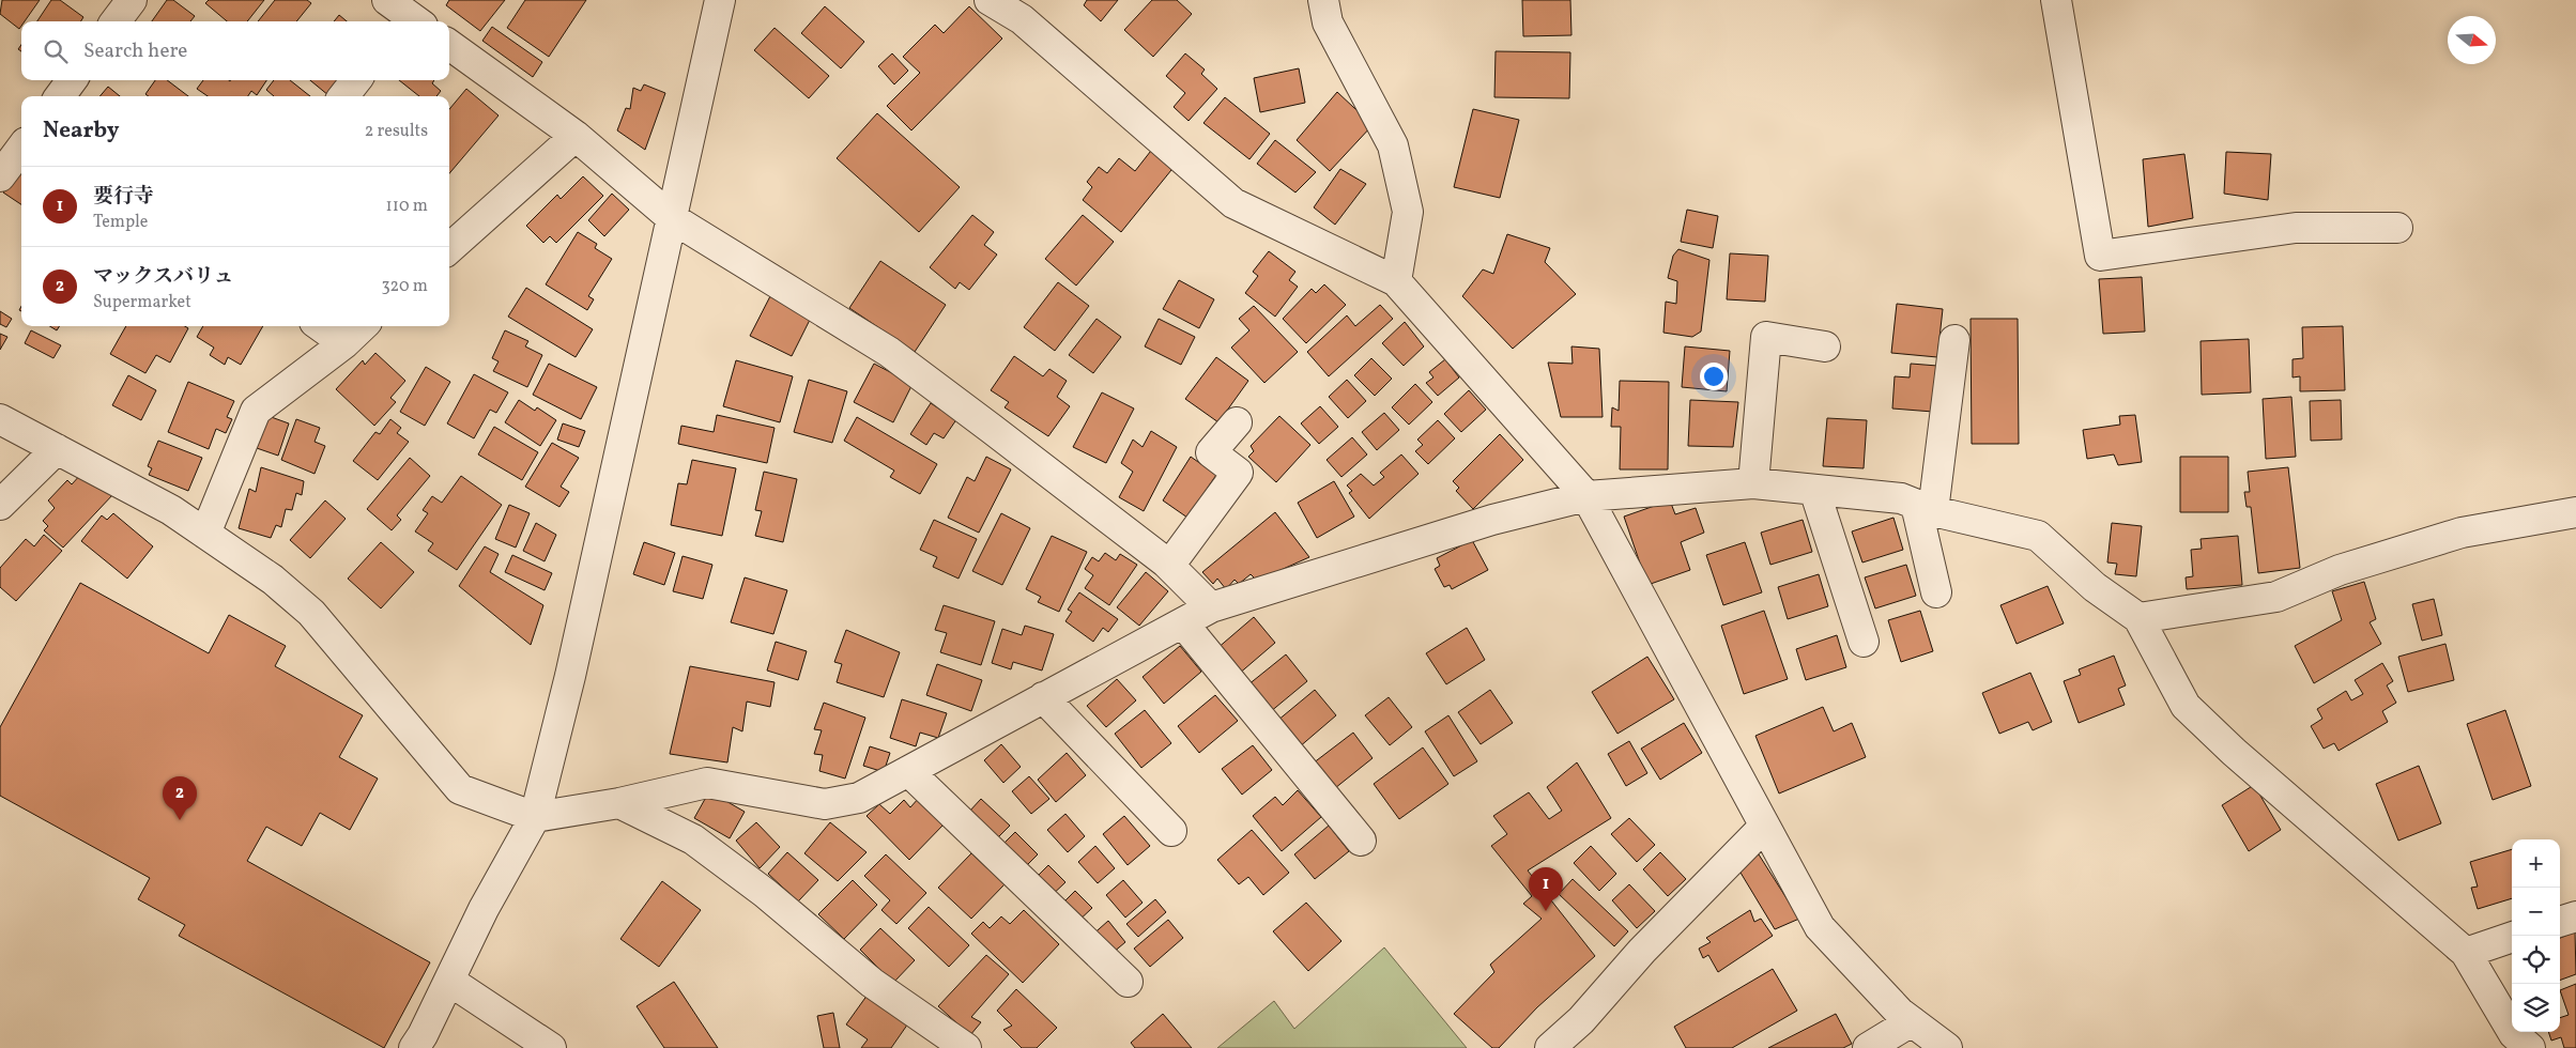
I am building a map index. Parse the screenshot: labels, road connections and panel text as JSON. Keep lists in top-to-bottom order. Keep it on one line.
{"north":"right","page":{"search":"Search here","heading":["Nearby","2 results"],"list":[{"mark":"1","name":"要行寺","note":"Temple","value":"110 m"},{"mark":"2","name":"マックスバリュ","note":"Supermarket","value":"320 m"}],"pins":["2","1"],"map_buttons":["+","−"]}}
